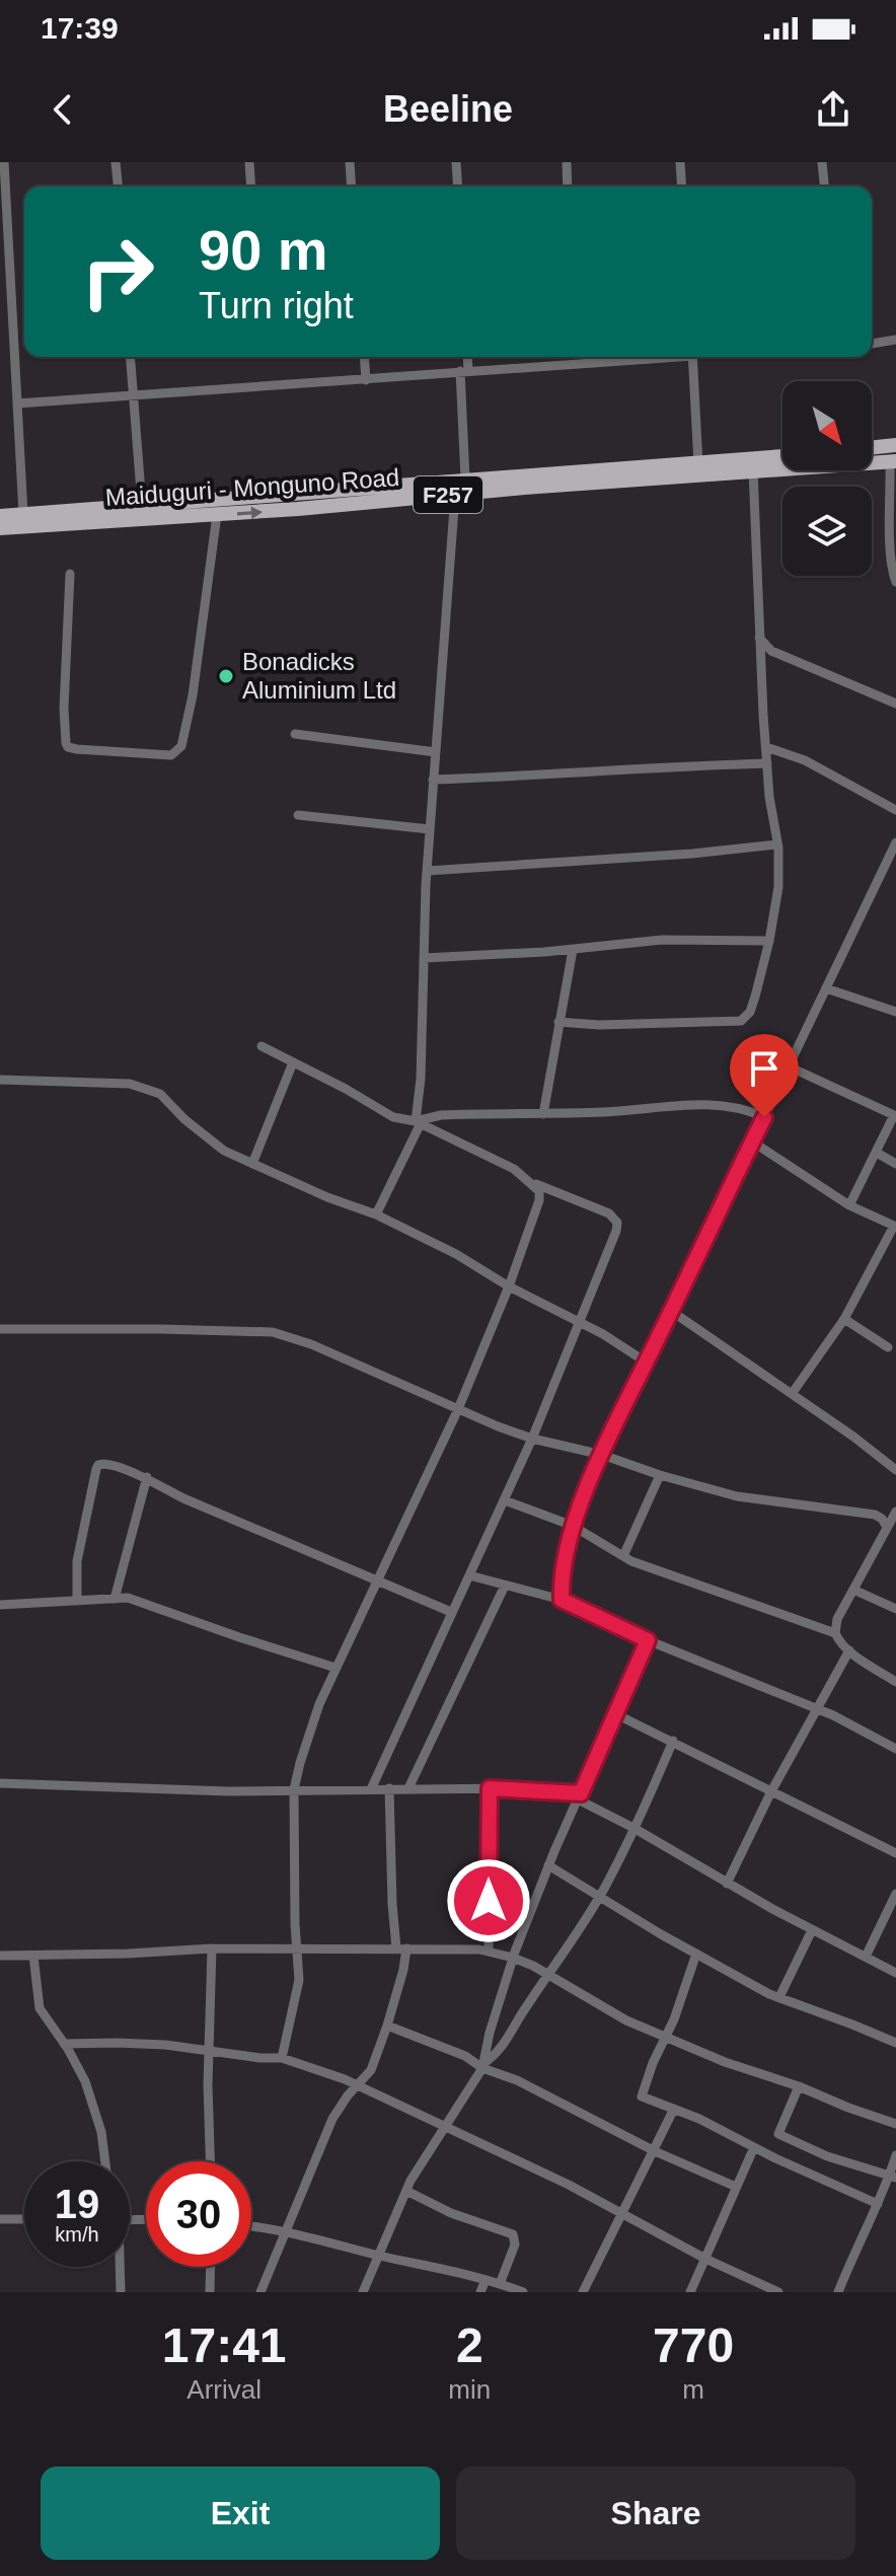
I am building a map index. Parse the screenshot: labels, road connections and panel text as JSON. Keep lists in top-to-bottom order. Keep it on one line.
{"streets":{"main road":["Maiduguri - Monguno Road","F257"]},"places":["Bonadicks Aluminium Ltd"],"north":"bottom right","page":{"status":"17:39","header":"Beeline","turn":["90 m","Turn right"],"speed":"19 km/h","limit":"30","eta":["17:41","Arrival","2","min","770","m"],"buttons":["Exit","Share"]}}
